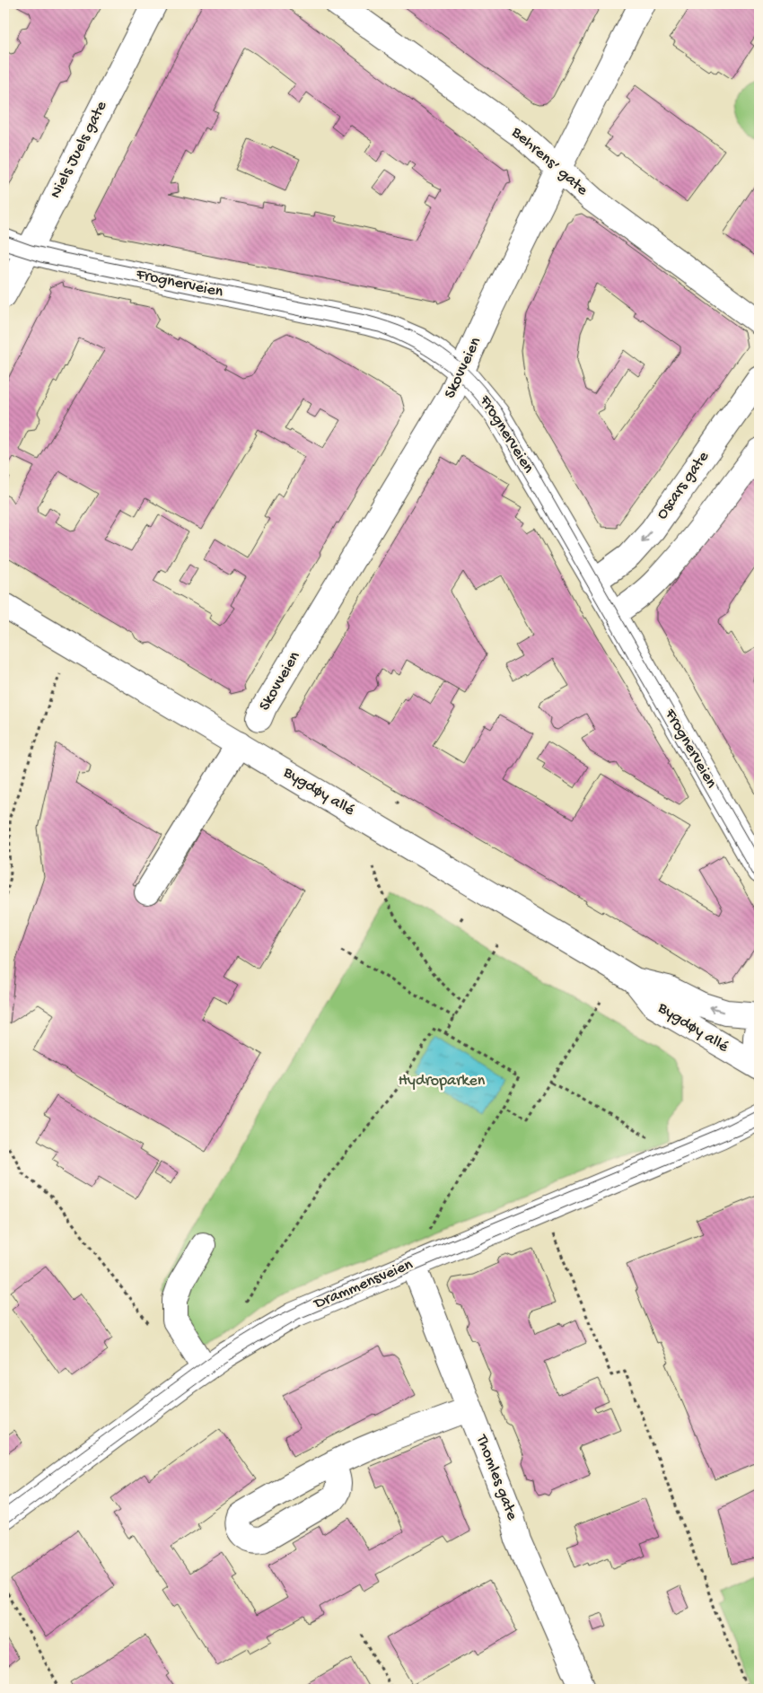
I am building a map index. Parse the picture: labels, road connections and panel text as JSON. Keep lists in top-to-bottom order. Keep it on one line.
{"streets":{"street":["Niels Juels gate","Behrens’ gate","Frognerveien","Skovveien","Oscars gate","Bygdøy allé","Drammensveien","Thomles gate"]},"crossings":[["Niels Juels gate","Frognerveien"],["Behrens’ gate","Skovveien"],["Frognerveien","Skovveien"],["Frognerveien","Oscars gate"],["Drammensveien","Thomles gate"]],"parks":["Hydroparken"]}
